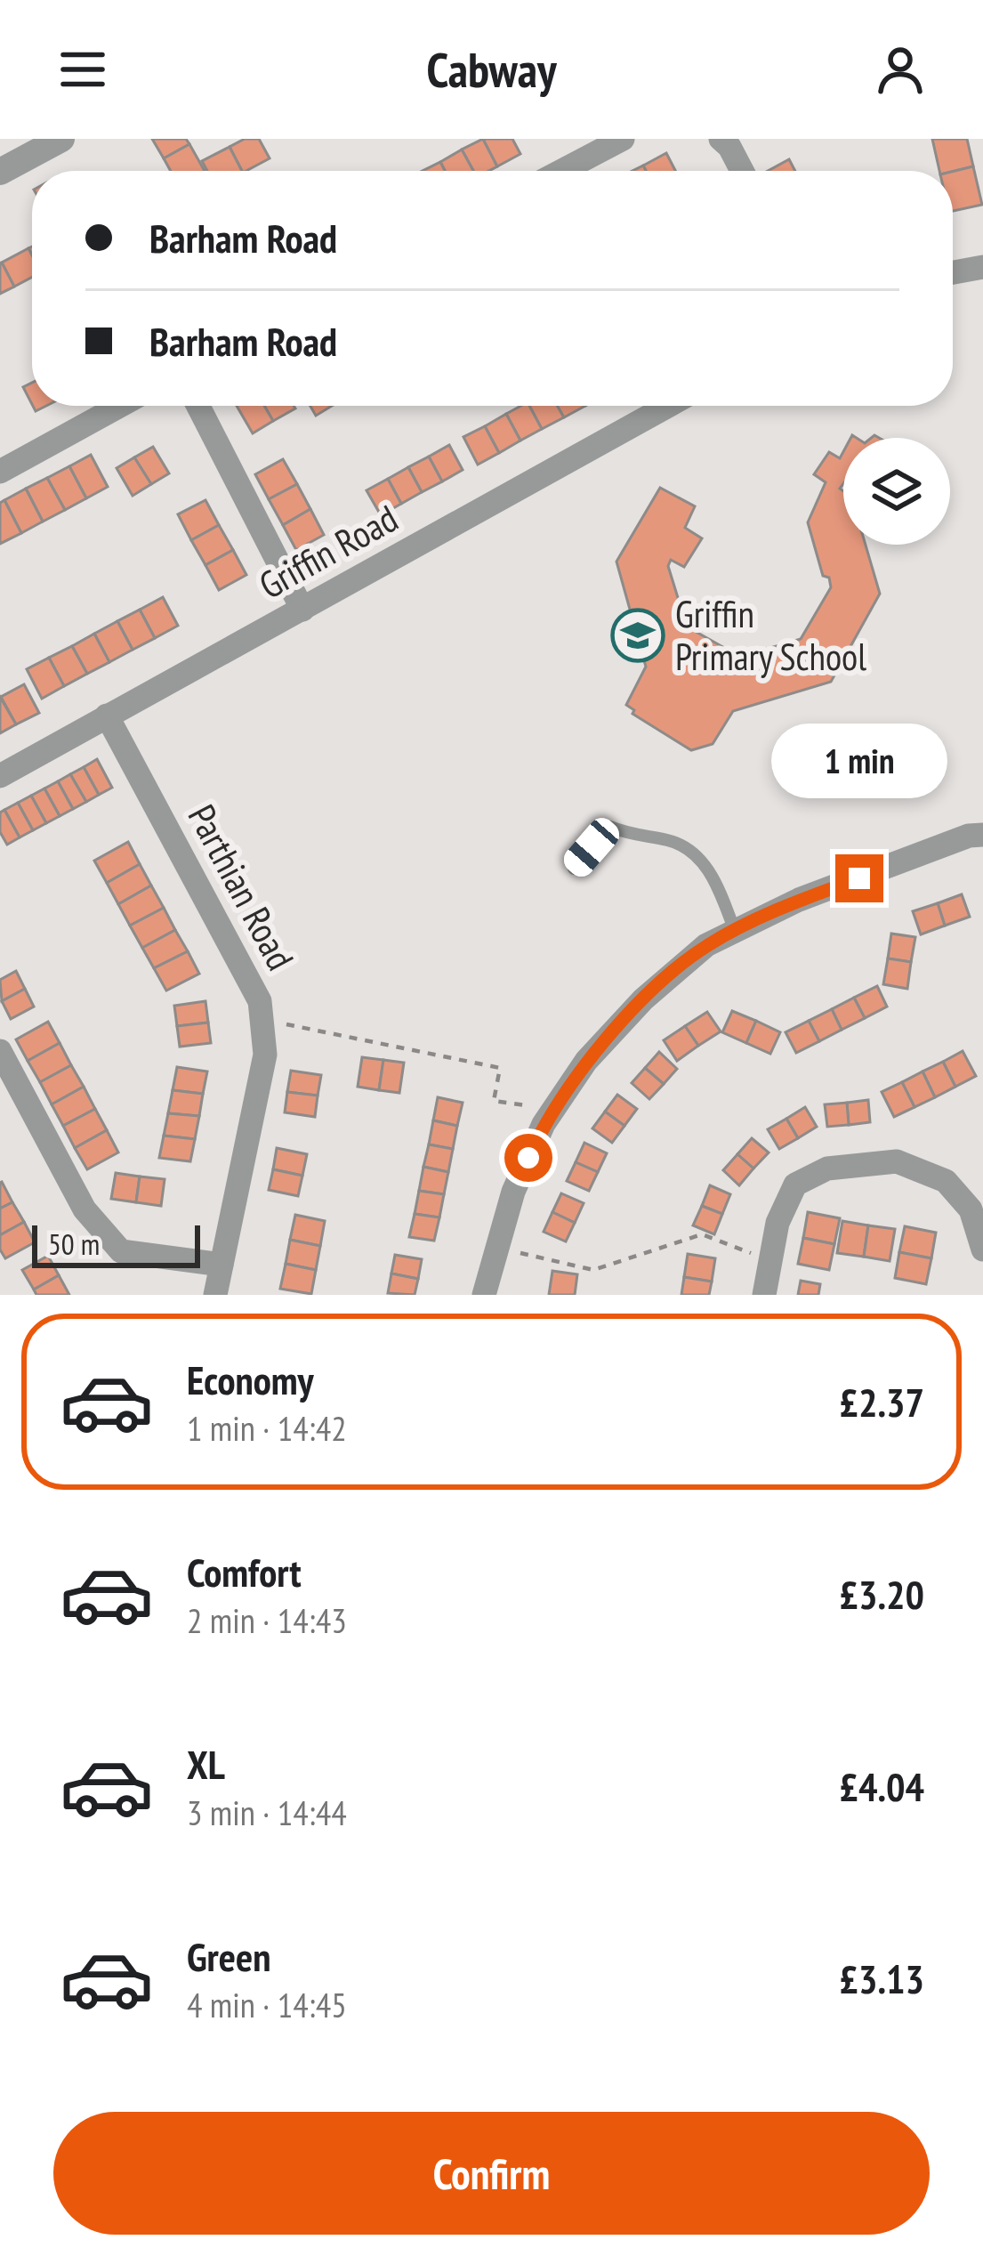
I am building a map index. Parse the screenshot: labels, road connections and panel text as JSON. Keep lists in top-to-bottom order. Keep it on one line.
{"streets":{"street":["Griffin Road","Parthian Road"]},"crossings":[["Griffin Road","Parthian Road"]],"places":{"school or university":["Griffin Primary School"]},"scale_bar":"50 m","page":{"header":"Cabway","banner":["Barham Road","Barham Road"],"bubble":"1 min","scale":"50 m","list":[{"name":"Economy","note":"1 min · 14:42","value":"£2.37"},{"name":"Comfort","note":"2 min · 14:43","value":"£3.20"},{"name":"XL","note":"3 min · 14:44","value":"£4.04"},{"name":"Green","note":"4 min · 14:45","value":"£3.13"}],"buttons":"Confirm"}}
